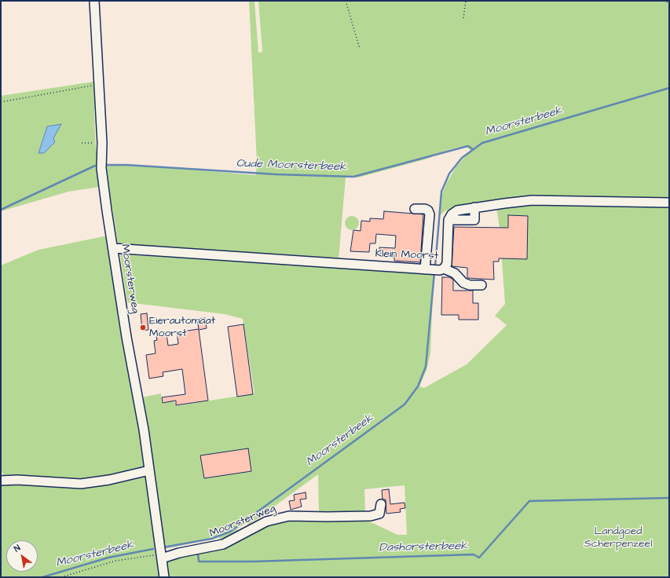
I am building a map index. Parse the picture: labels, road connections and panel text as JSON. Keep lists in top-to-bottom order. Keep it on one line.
{"streets":{"street":["Klein Moorst","Moorsterweg"]},"crossings":[["Klein Moorst","Moorsterweg"]],"water":["Moorsterbeek","Oude Moorsterbeek","Dashorsterbeek"],"parks":["Landgoed Scherpenzeel"],"places":["Eierautomaat Moorst"],"north":"top left"}
